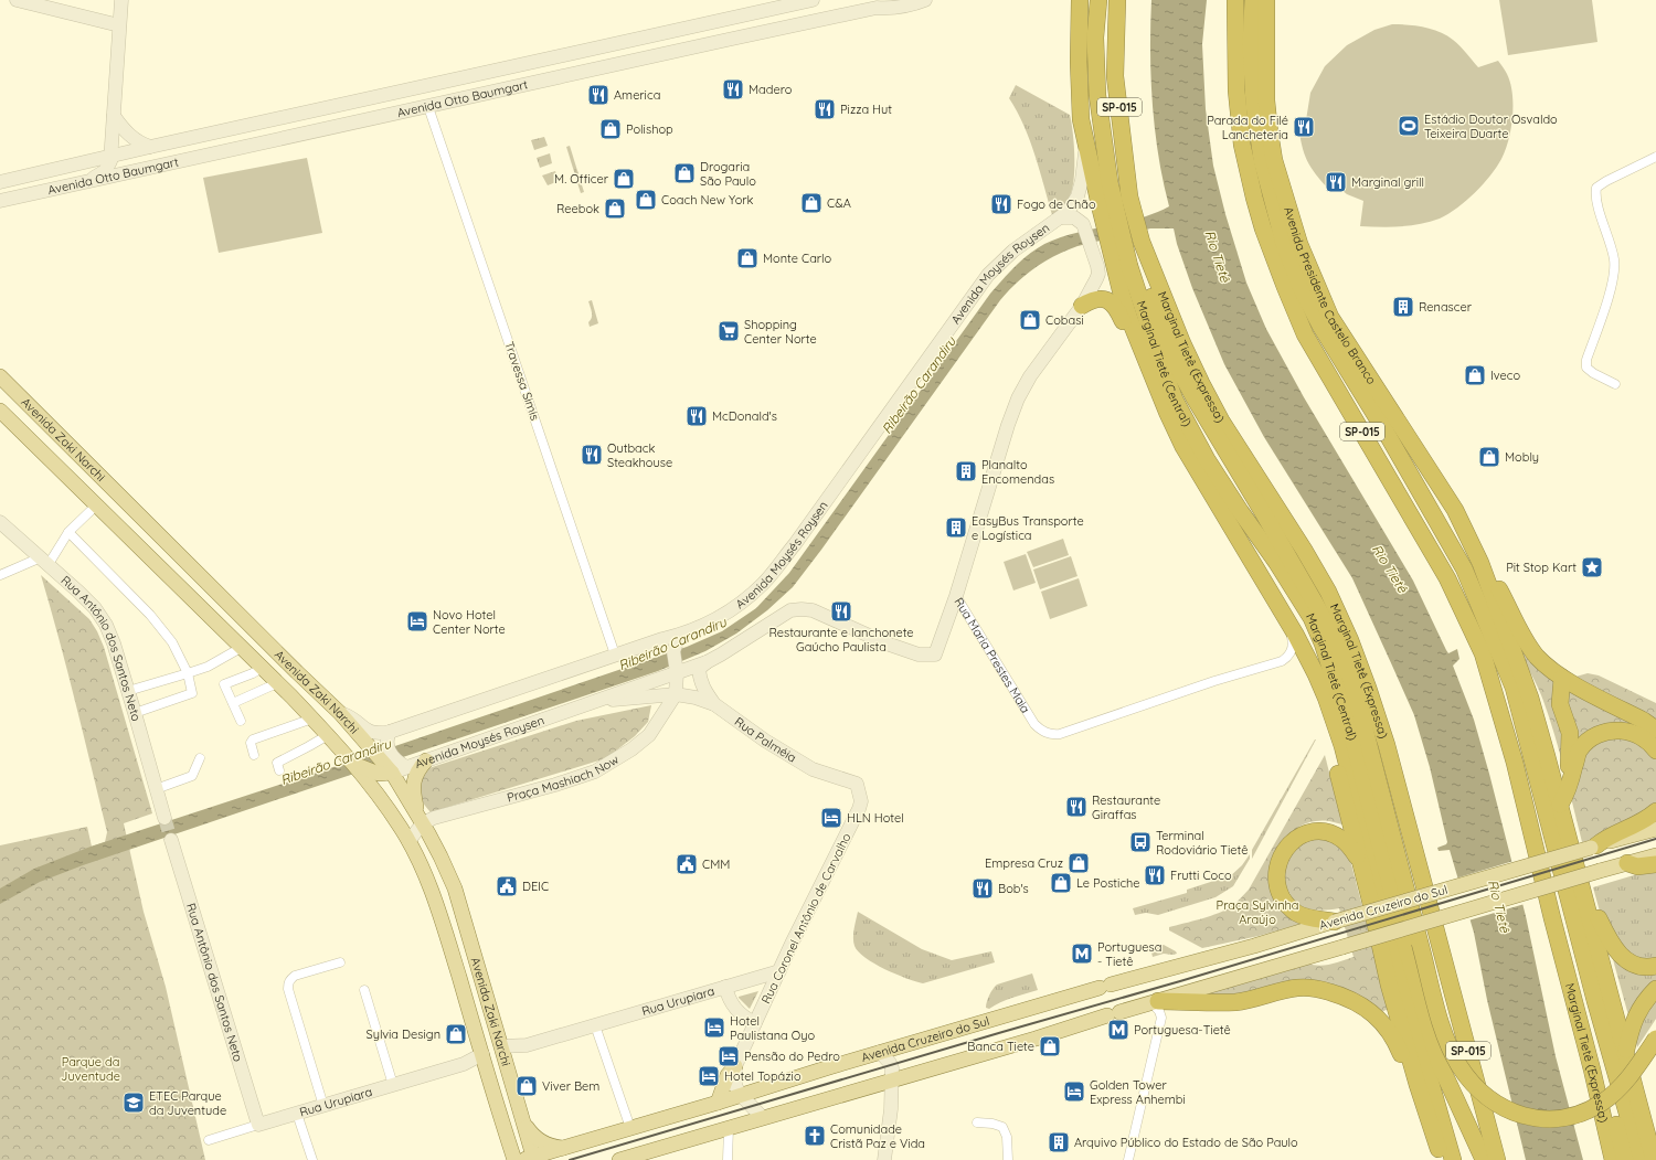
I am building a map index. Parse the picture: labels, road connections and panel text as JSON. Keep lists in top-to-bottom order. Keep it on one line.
{"streets":{"highway":["SP-015","Avenida Presidente Castelo Branco","Marginal Tietê (Expressa)","Marginal Tietê (Central)"],"main road":["Avenida Zaki Narchi","Avenida Cruzeiro do Sul"],"street":["Avenida Otto Baumgart","Avenida Moysés Roysen","Travessa Simis","Rua Antônio dos Santos Neto","Rua Maria Prestes Maia","Rua Palméia","Praça Mashiach Now","Rua Coronel Antônio de Carvalho","Rua Urupiara"]},"crossings":[["Avenida Otto Baumgart","Travessa Simis"],["SP-015","Marginal Tietê (Expressa)"],["Avenida Moysés Roysen","Travessa Simis"],["Avenida Moysés Roysen","Avenida Zaki Narchi"],["Avenida Moysés Roysen","Rua Maria Prestes Maia"],["Avenida Moysés Roysen","Rua Palméia"],["Avenida Moysés Roysen","Praça Mashiach Now"],["Avenida Zaki Narchi","Rua Antônio dos Santos Neto"],["Avenida Zaki Narchi","Praça Mashiach Now"],["Avenida Zaki Narchi","Avenida Cruzeiro do Sul"],["Avenida Zaki Narchi","Rua Urupiara"],["Rua Antônio dos Santos Neto","Rua Urupiara"],["Rua Palméia","Praça Mashiach Now"],["Rua Palméia","Rua Coronel Antônio de Carvalho"],["Avenida Cruzeiro do Sul","Rua Coronel Antônio de Carvalho"],["Rua Coronel Antônio de Carvalho","Rua Urupiara"]],"water":["Rio Tietê","Ribeirão Carandiru"],"parks":["Praça Sylvinha Araújo","Parque da Juventude"],"places":{"restaurant":["Madero","America","Pizza Hut","Parada do Filé Lancheteria","Marginal grill","Fogo de Chão","McDonald's","Outback Steakhouse","Restaurante e lanchonete Gaúcho Paulista","Restaurante Giraffas","Frutti Coco","Bob's"],"sports":["Estádio Doutor Osvaldo Teixeira Duarte"],"shop":["Polishop","Drogaria São Paulo","M. Officer","Coach New York","C&A","Reebok","Monte Carlo","Cobasi","Iveco","Mobly","Empresa Cruz","Le Postiche","Sylvia Design","Banca Tiete","Viver Bem"],"building":["Renascer","Planalto Encomendas","EasyBus Transporte e Logística","Arquivo Público do Estado de São Paulo"],"supermarket":["Shopping Center Norte"],"place":["Pit Stop Kart"],"hotel":["Novo Hotel Center Norte","HLN Hotel","Hotel Paulistana Oyo","Pensão do Pedro","Hotel Topázio","Golden Tower Express Anhembi"],"bus stop":["Terminal Rodoviário Tietê"],"public building":["CMM","DEIC"],"metro station":["Portuguesa - Tietê","Portuguesa-Tietê"],"school or university":["ETEC Parque da Juventude"],"church":["Comunidade Cristã Paz e Vida"]}}
